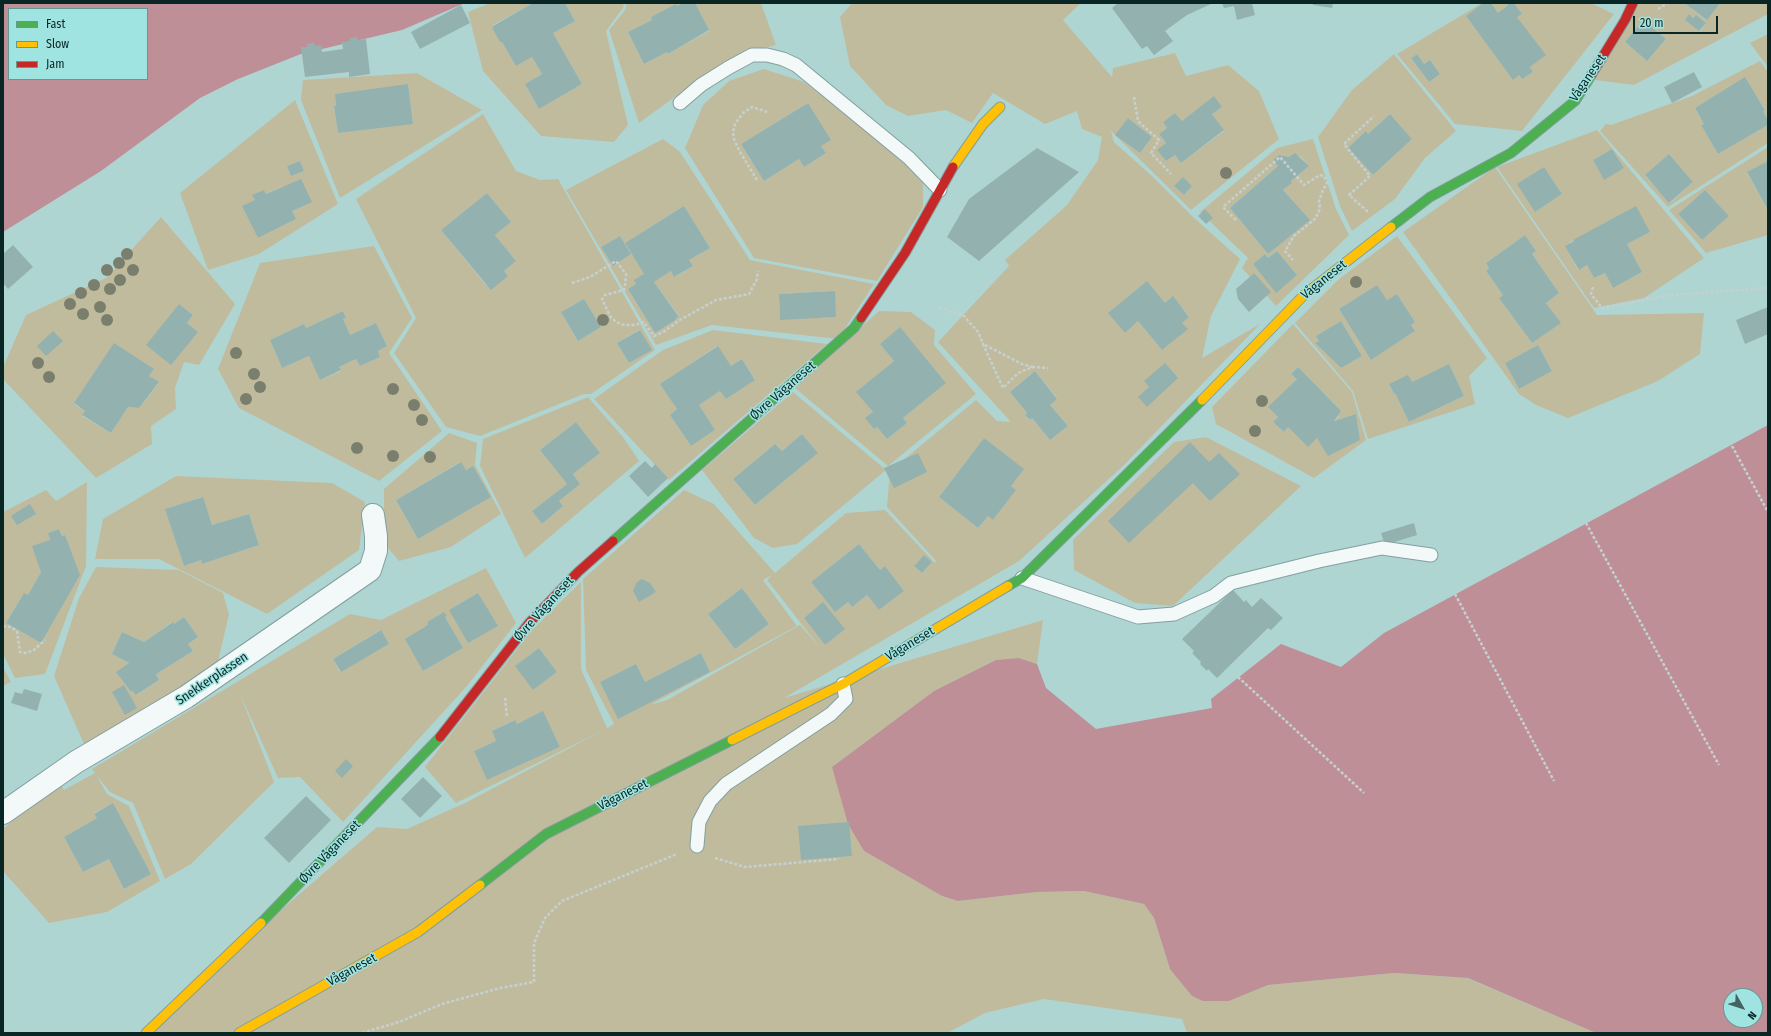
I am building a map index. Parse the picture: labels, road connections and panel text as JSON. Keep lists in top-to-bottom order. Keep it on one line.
{"streets":{"street":["Våganeset","Øvre Våganeset","Snekkerplassen"]},"legend":["Fast","Slow","Jam"],"scale_bar":"20 m","north":"bottom right"}
